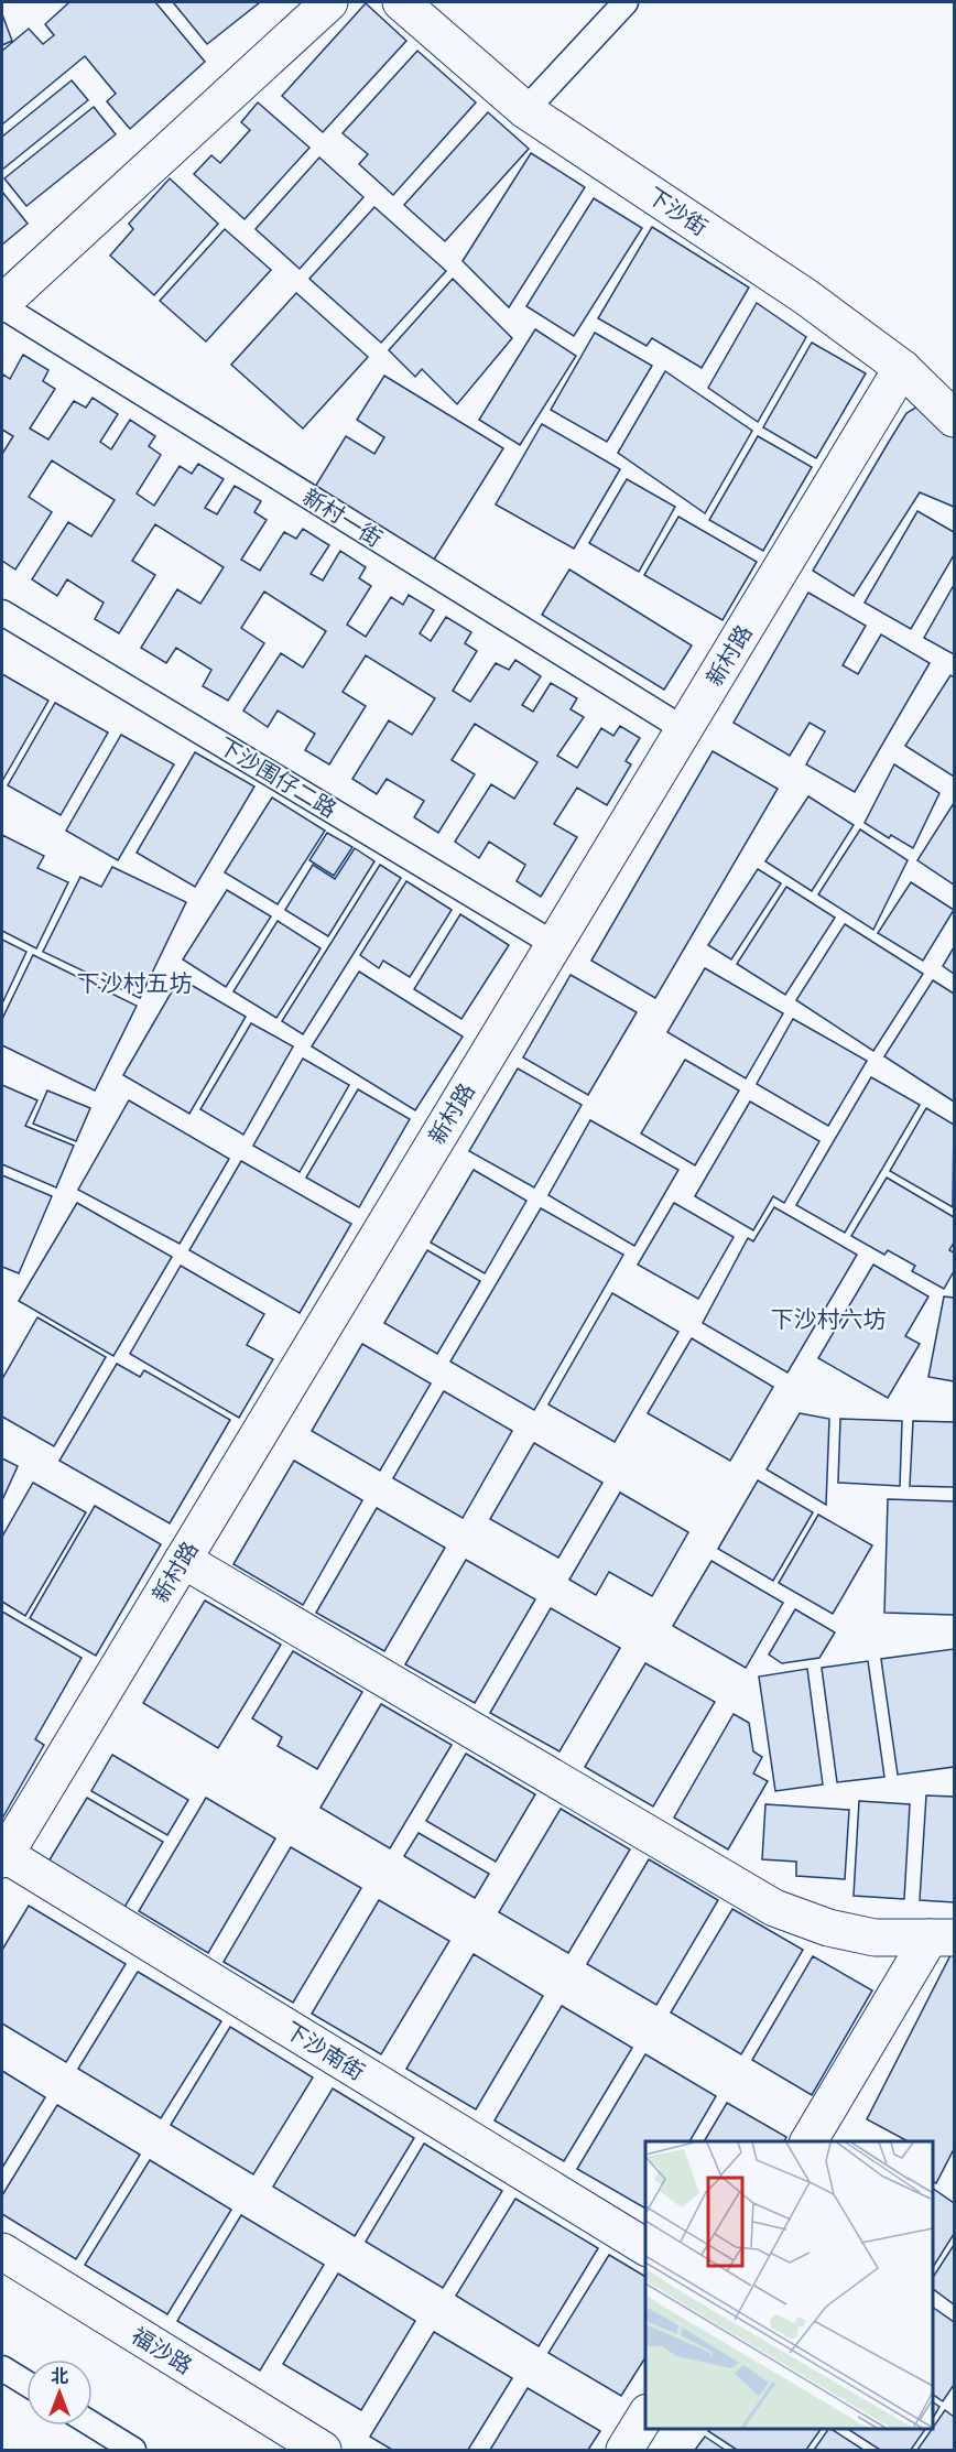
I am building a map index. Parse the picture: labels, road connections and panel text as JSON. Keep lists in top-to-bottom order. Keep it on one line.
{"streets":{"street":["下沙街","新村路","下沙南街","福沙路"],"lane":["新村一街","下沙围仔二路"]},"crossings":[["下沙街","新村路"],["新村一街","新村路"],["新村路","下沙围仔二路"],["新村路","下沙南街"]],"districts":["下沙村五坊","下沙村六坊"],"north":"top"}
